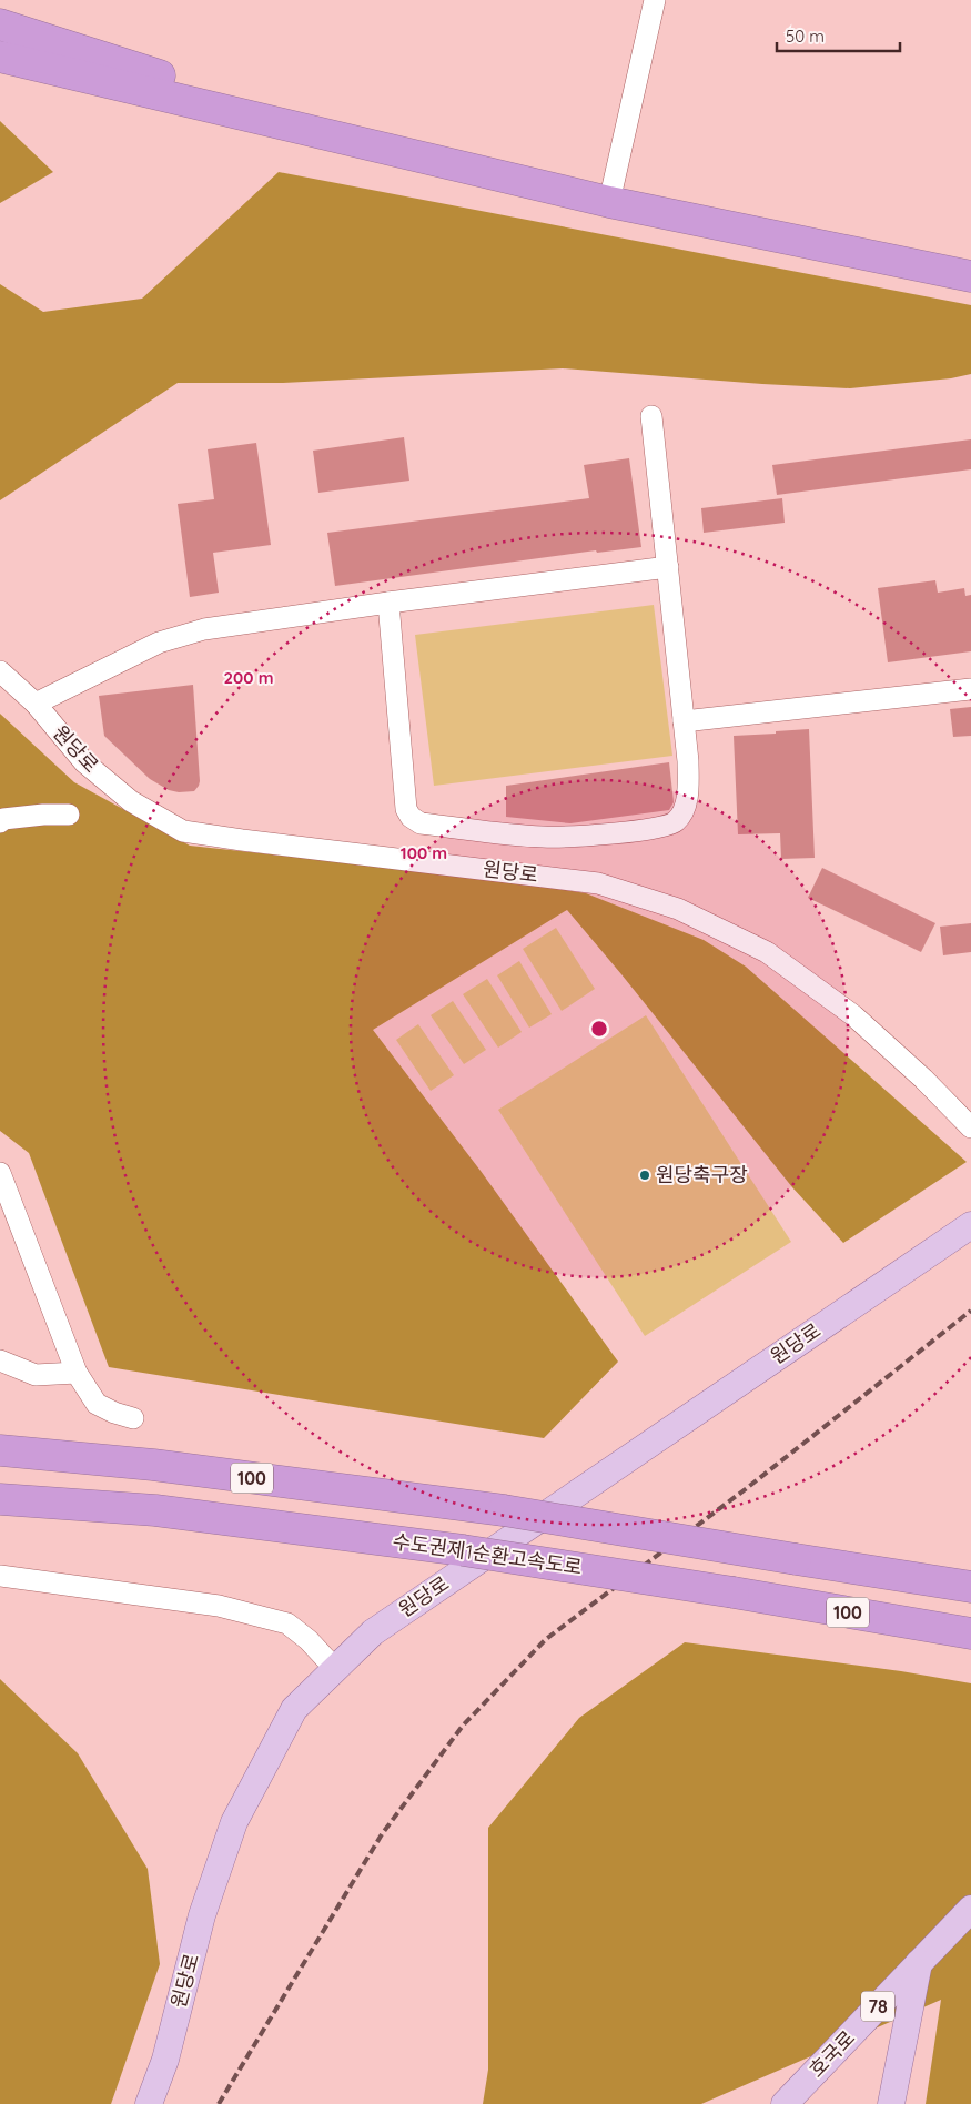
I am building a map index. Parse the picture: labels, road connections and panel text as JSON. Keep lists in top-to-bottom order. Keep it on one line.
{"streets":{"highway":["100","수도권제1순환고속도로"],"main road":["원당로","78","호국로"]},"places":["원당축구장"],"scale_bar":"50 m","rings":["200 m","100 m"]}
